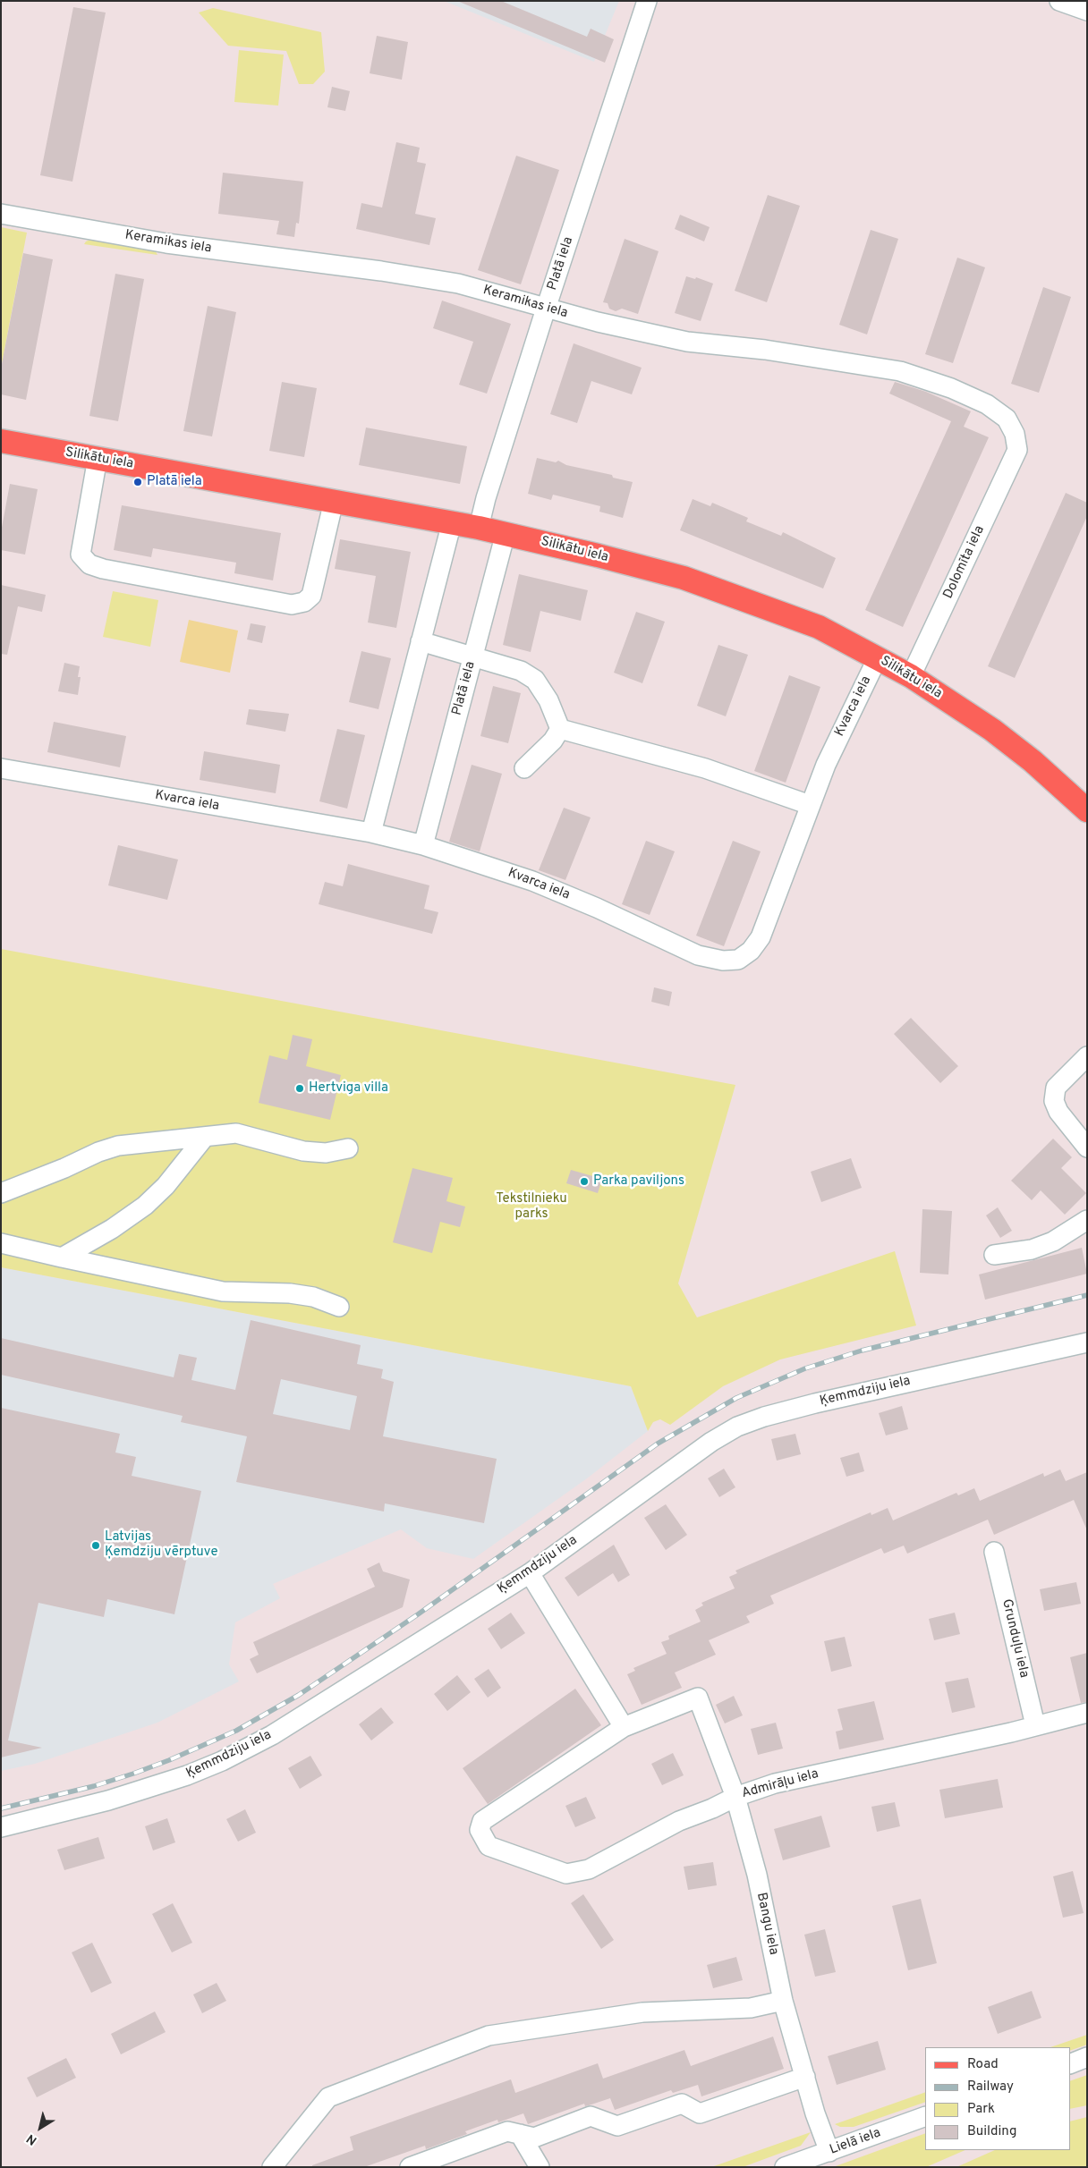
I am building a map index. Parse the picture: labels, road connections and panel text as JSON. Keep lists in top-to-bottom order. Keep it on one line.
{"streets":{"main road":["Silikātu iela"],"street":["Keramikas iela","Platā iela","Dolomīta iela","Kvarca iela","Ķemmdziju iela","Grunduļu iela","Admirāļu iela","Bangu iela","Lielā iela"]},"crossings":[["Keramikas iela","Platā iela"],["Keramikas iela","Dolomīta iela"],["Platā iela","Silikātu iela"],["Platā iela","Kvarca iela"],["Silikātu iela","Dolomīta iela"],["Silikātu iela","Kvarca iela"],["Grunduļu iela","Admirāļu iela"],["Admirāļu iela","Bangu iela"],["Bangu iela","Lielā iela"]],"parks":["Tekstilnieku parks"],"places":["Platā iela","Hertviga villa","Parka paviljons","Latvijas Ķemdziju vērptuve"],"legend":["Road","Railway","Park","Building"],"north":"bottom left"}
